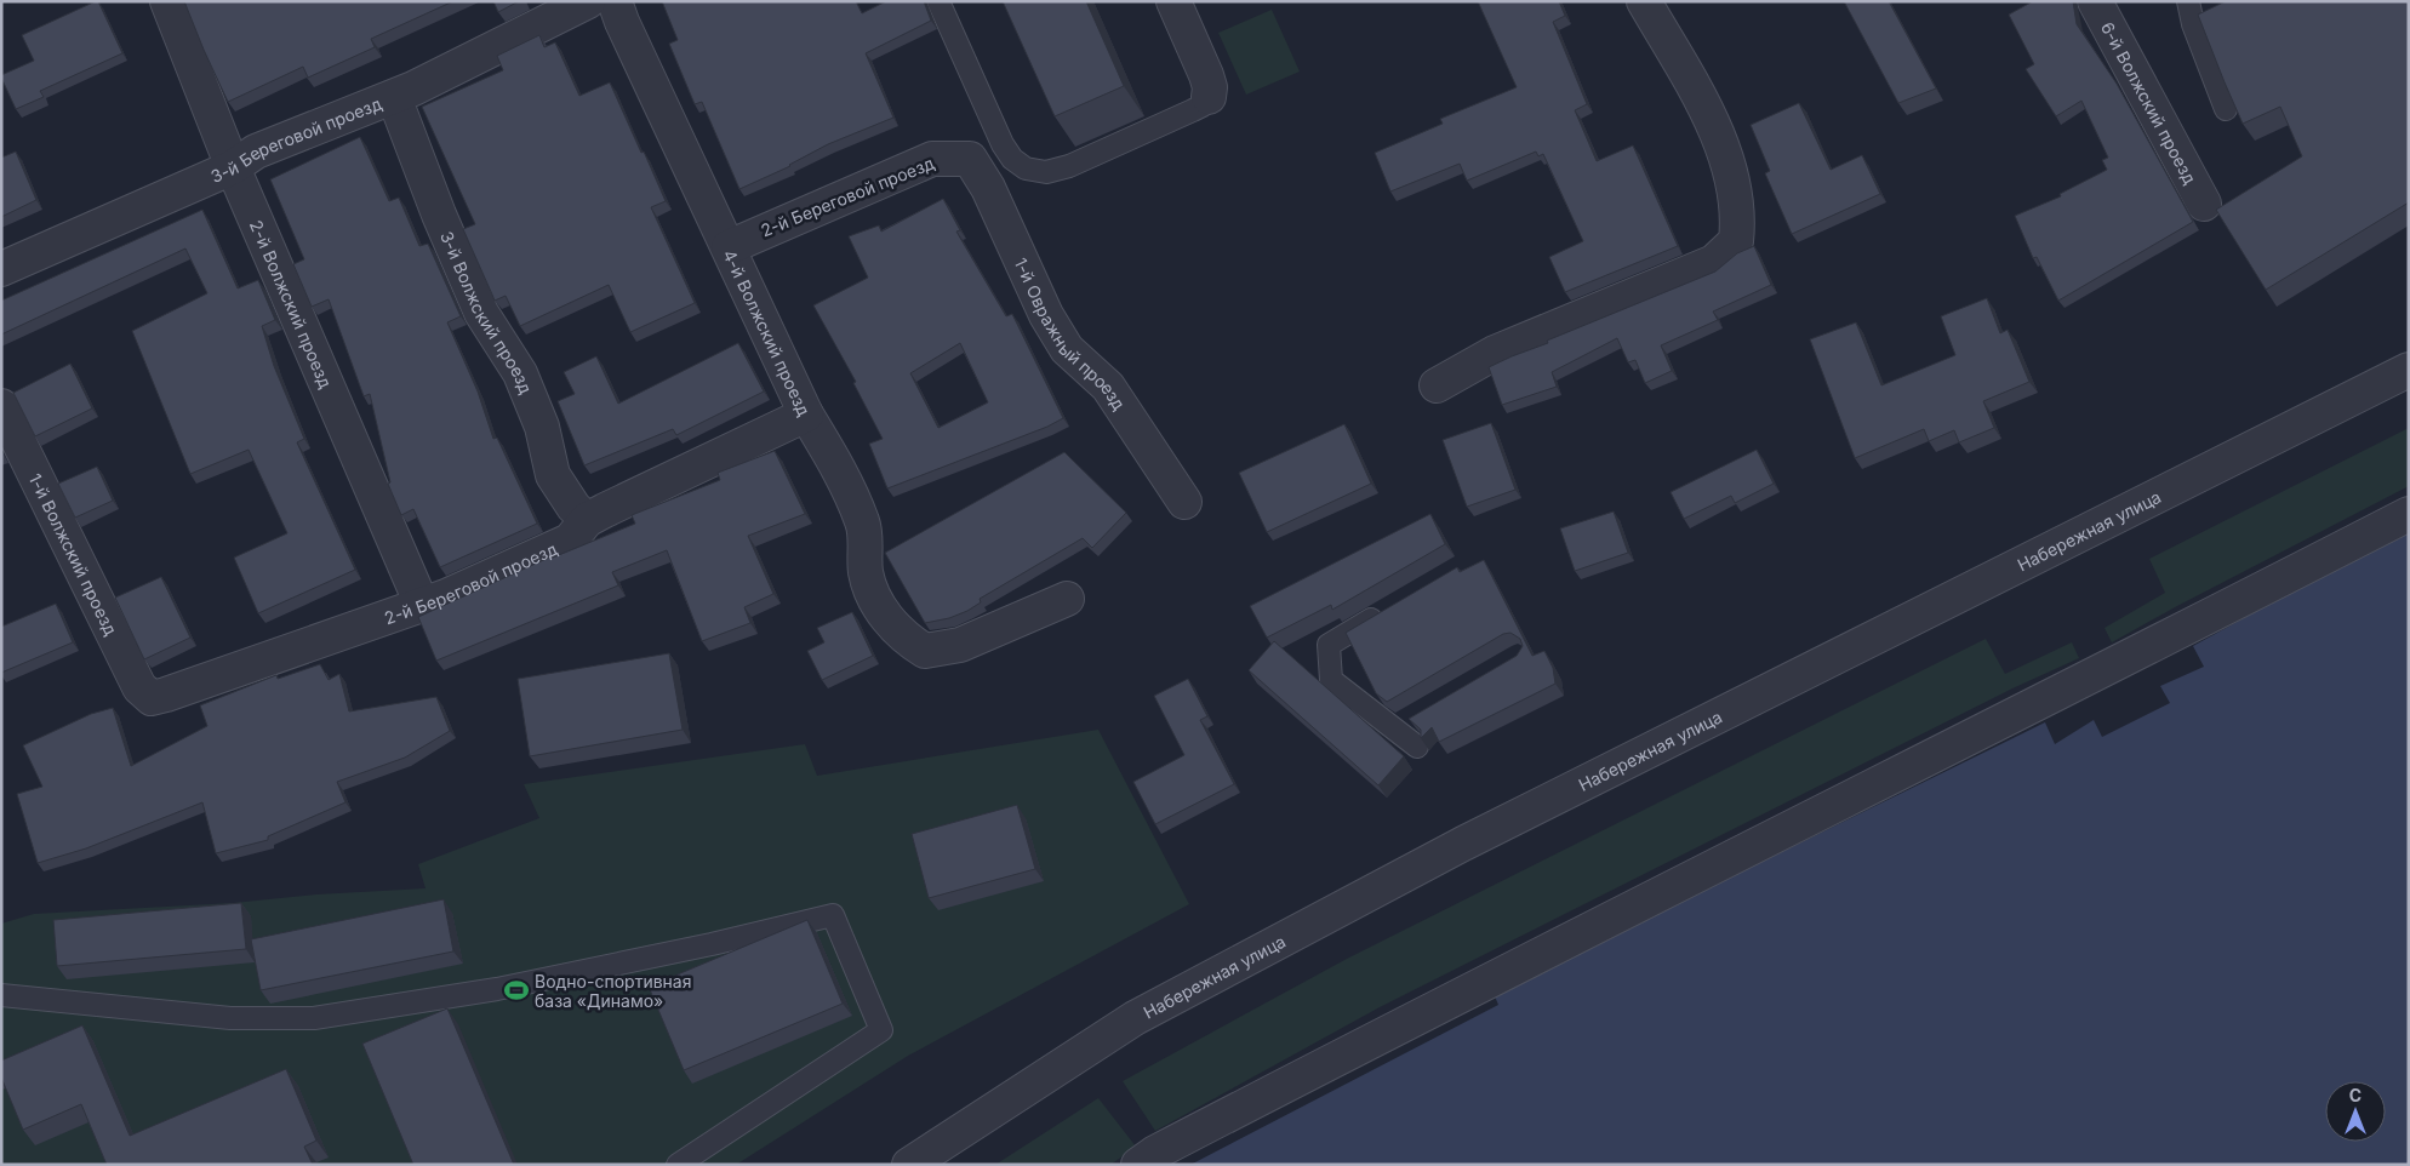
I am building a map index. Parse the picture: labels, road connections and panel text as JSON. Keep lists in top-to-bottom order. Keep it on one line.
{"streets":{"street":["6-й Волжский проезд","3-й Береговой проезд","2-й Береговой проезд","2-й Волжский проезд","3-й Волжский проезд","4-й Волжский проезд","1-й Овражный проезд","Набережная улица","1-й Волжский проезд"]},"crossings":[["3-й Береговой проезд","2-й Волжский проезд"],["3-й Береговой проезд","3-й Волжский проезд"],["2-й Береговой проезд","2-й Волжский проезд"],["2-й Береговой проезд","3-й Волжский проезд"],["2-й Береговой проезд","4-й Волжский проезд"],["2-й Береговой проезд","1-й Овражный проезд"],["2-й Береговой проезд","1-й Волжский проезд"]],"places":{"sports":["Водно-спортивная база «Динамо»"]},"north":"top"}
